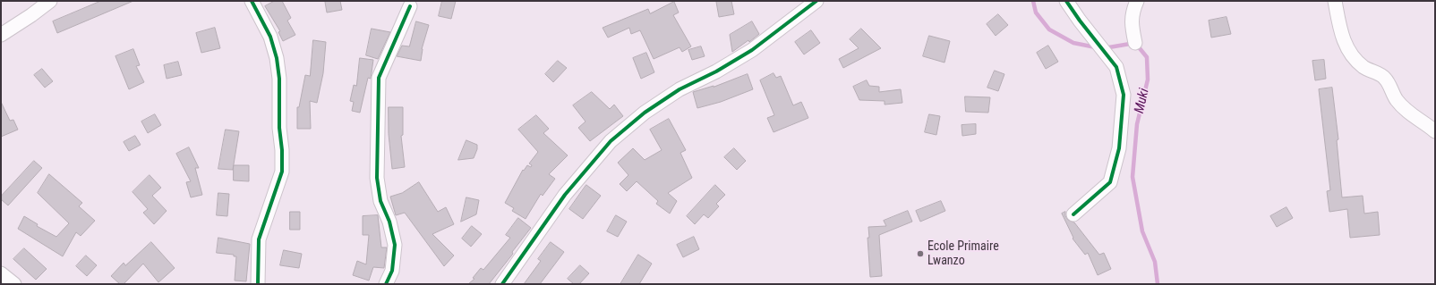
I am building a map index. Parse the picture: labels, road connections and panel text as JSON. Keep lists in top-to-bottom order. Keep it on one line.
{"water":["Muki"],"places":["Ecole Primaire Lwanzo"]}
